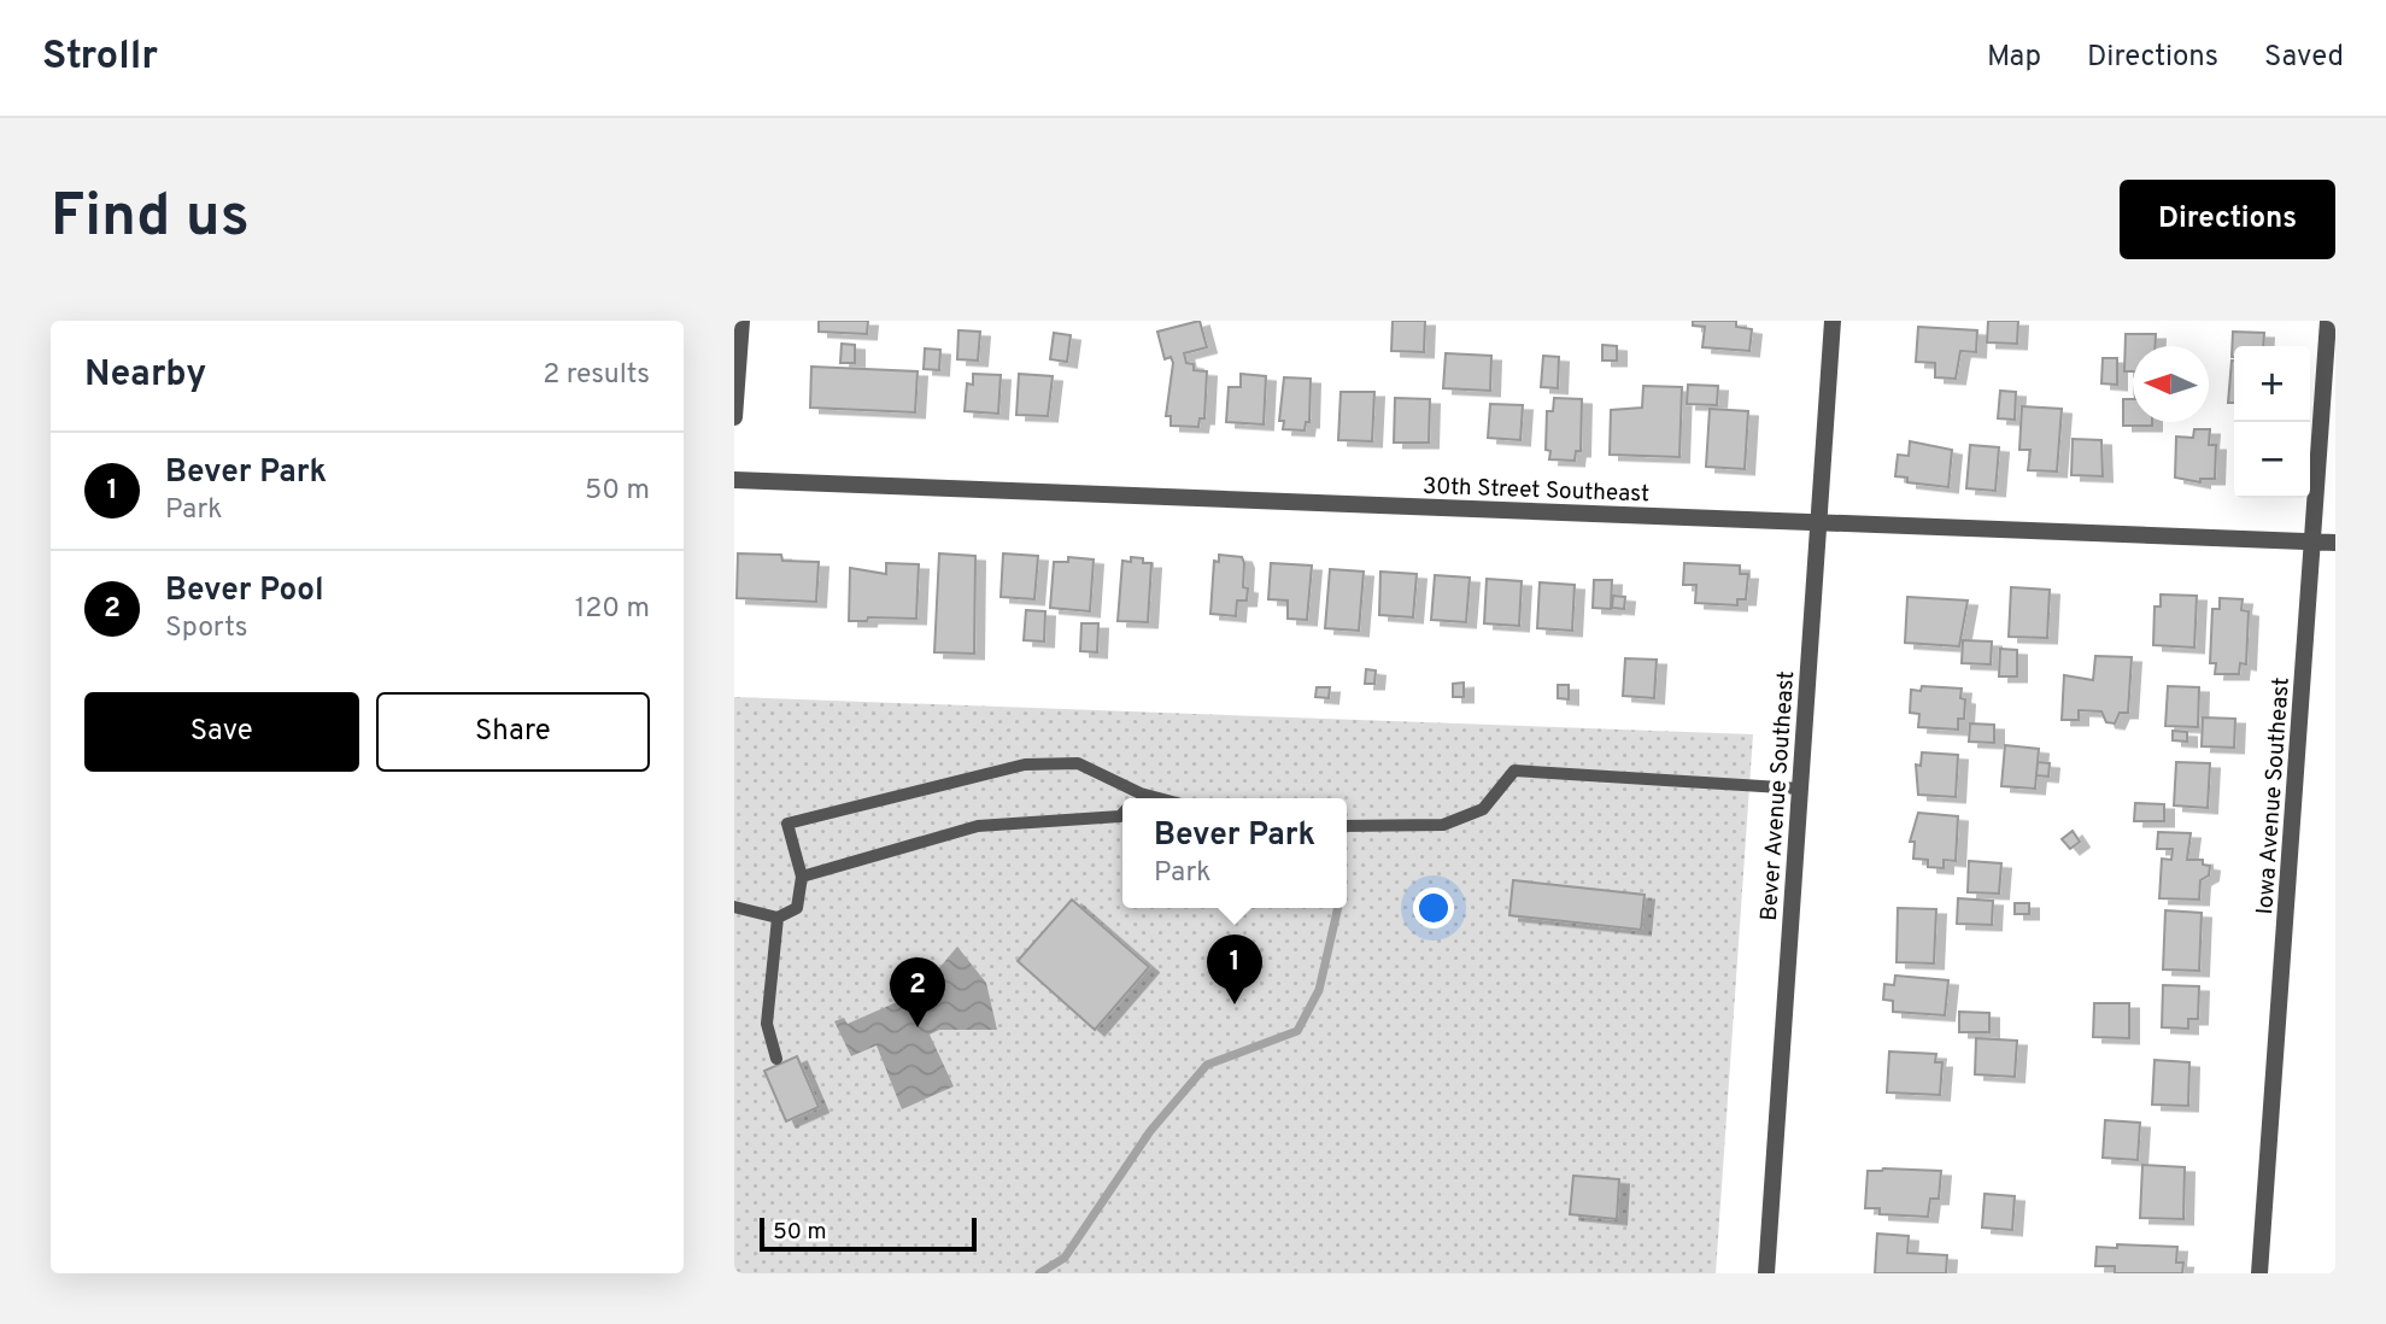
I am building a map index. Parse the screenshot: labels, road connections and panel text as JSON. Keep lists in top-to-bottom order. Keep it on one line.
{"streets":{"street":["30th Street Southeast","Bever Avenue Southeast","Iowa Avenue Southeast"]},"crossings":[["30th Street Southeast","Bever Avenue Southeast"],["30th Street Southeast","Iowa Avenue Southeast"]],"scale_bar":"50 m","north":"left","page":{"header":"Strollr","nav":["Map","Directions","Saved"],"buttons":["Directions",["Save","Share"]],"title":"Find us","heading":["Nearby","2 results"],"map_buttons":["+","−"],"list":[{"mark":"1","name":"Bever Park","note":"Park","value":"50 m"},{"mark":"2","name":"Bever Pool","note":"Sports","value":"120 m"}],"popup":["Bever Park","Park"],"pins":["1","2"],"scale":"50 m"}}
